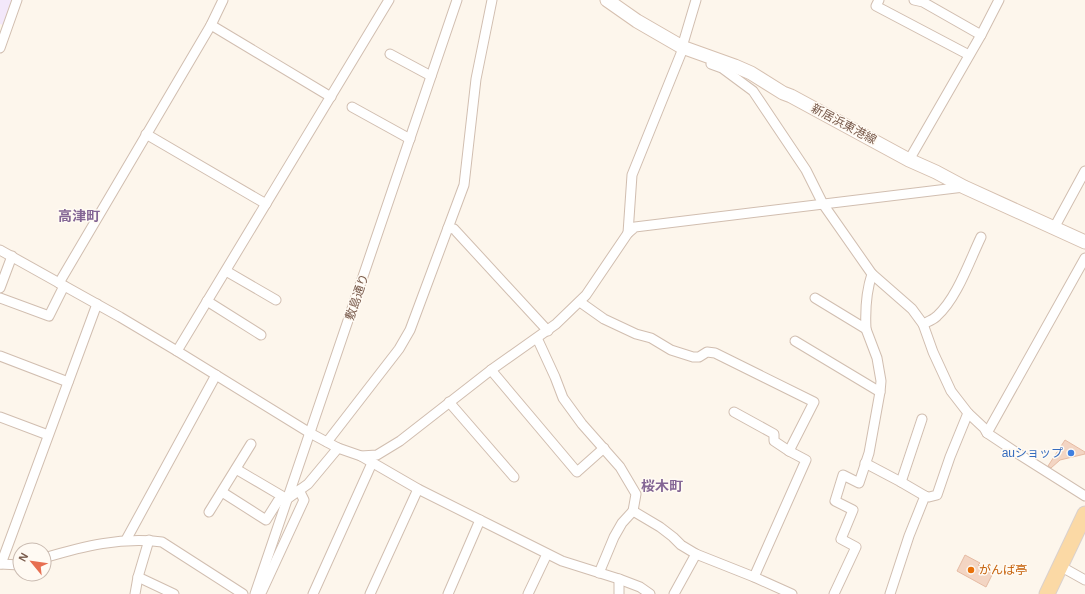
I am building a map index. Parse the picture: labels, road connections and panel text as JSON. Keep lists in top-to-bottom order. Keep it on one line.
{"streets":{"main road":["新居浜東港線"],"street":["敷島通り"]},"districts":["高津町","桜木町"],"places":["auショップ","がんば亭"],"north":"top left"}
